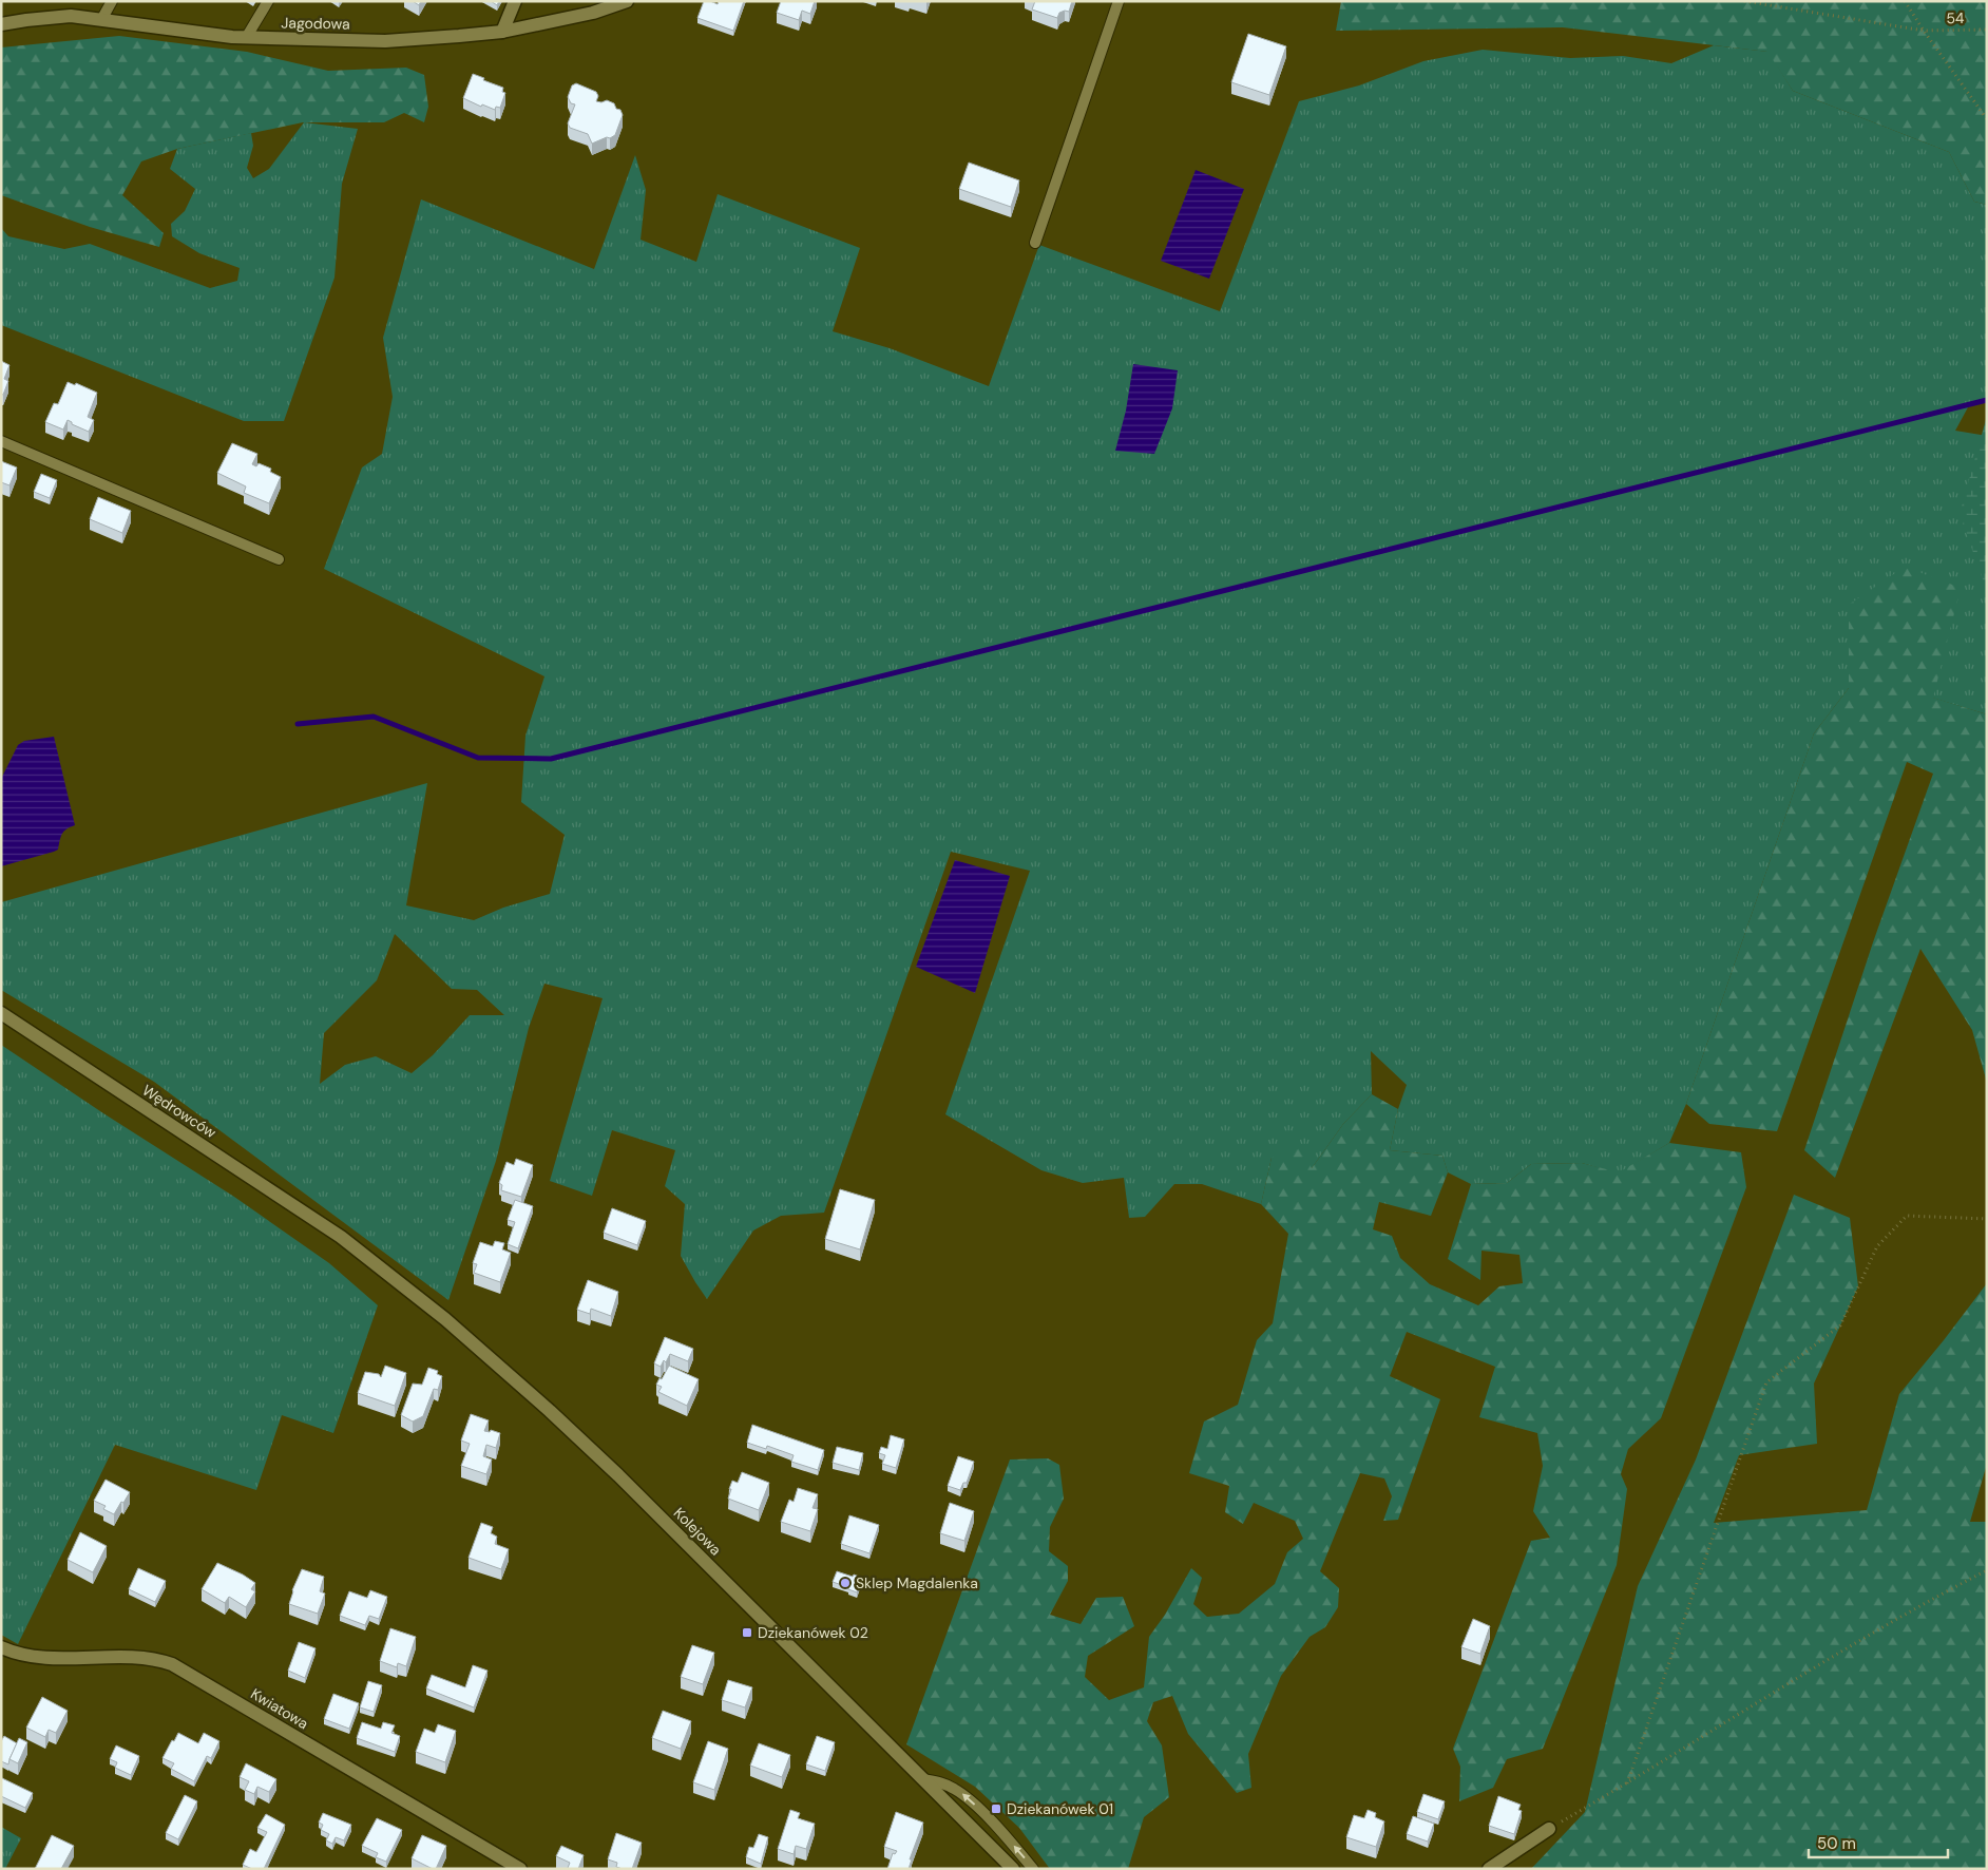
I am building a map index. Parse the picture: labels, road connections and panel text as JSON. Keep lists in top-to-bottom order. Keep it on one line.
{"streets":{"street":["Jagodowa","Wędrowców","Kolejowa","Kwiatowa"],"path":["54"]},"crossings":[["Wędrowców","Kolejowa"]],"places":{"other":["Sklep Magdalenka"],"transit":["Dziekanówek 02","Dziekanówek 01"]},"scale_bar":"50 m"}
